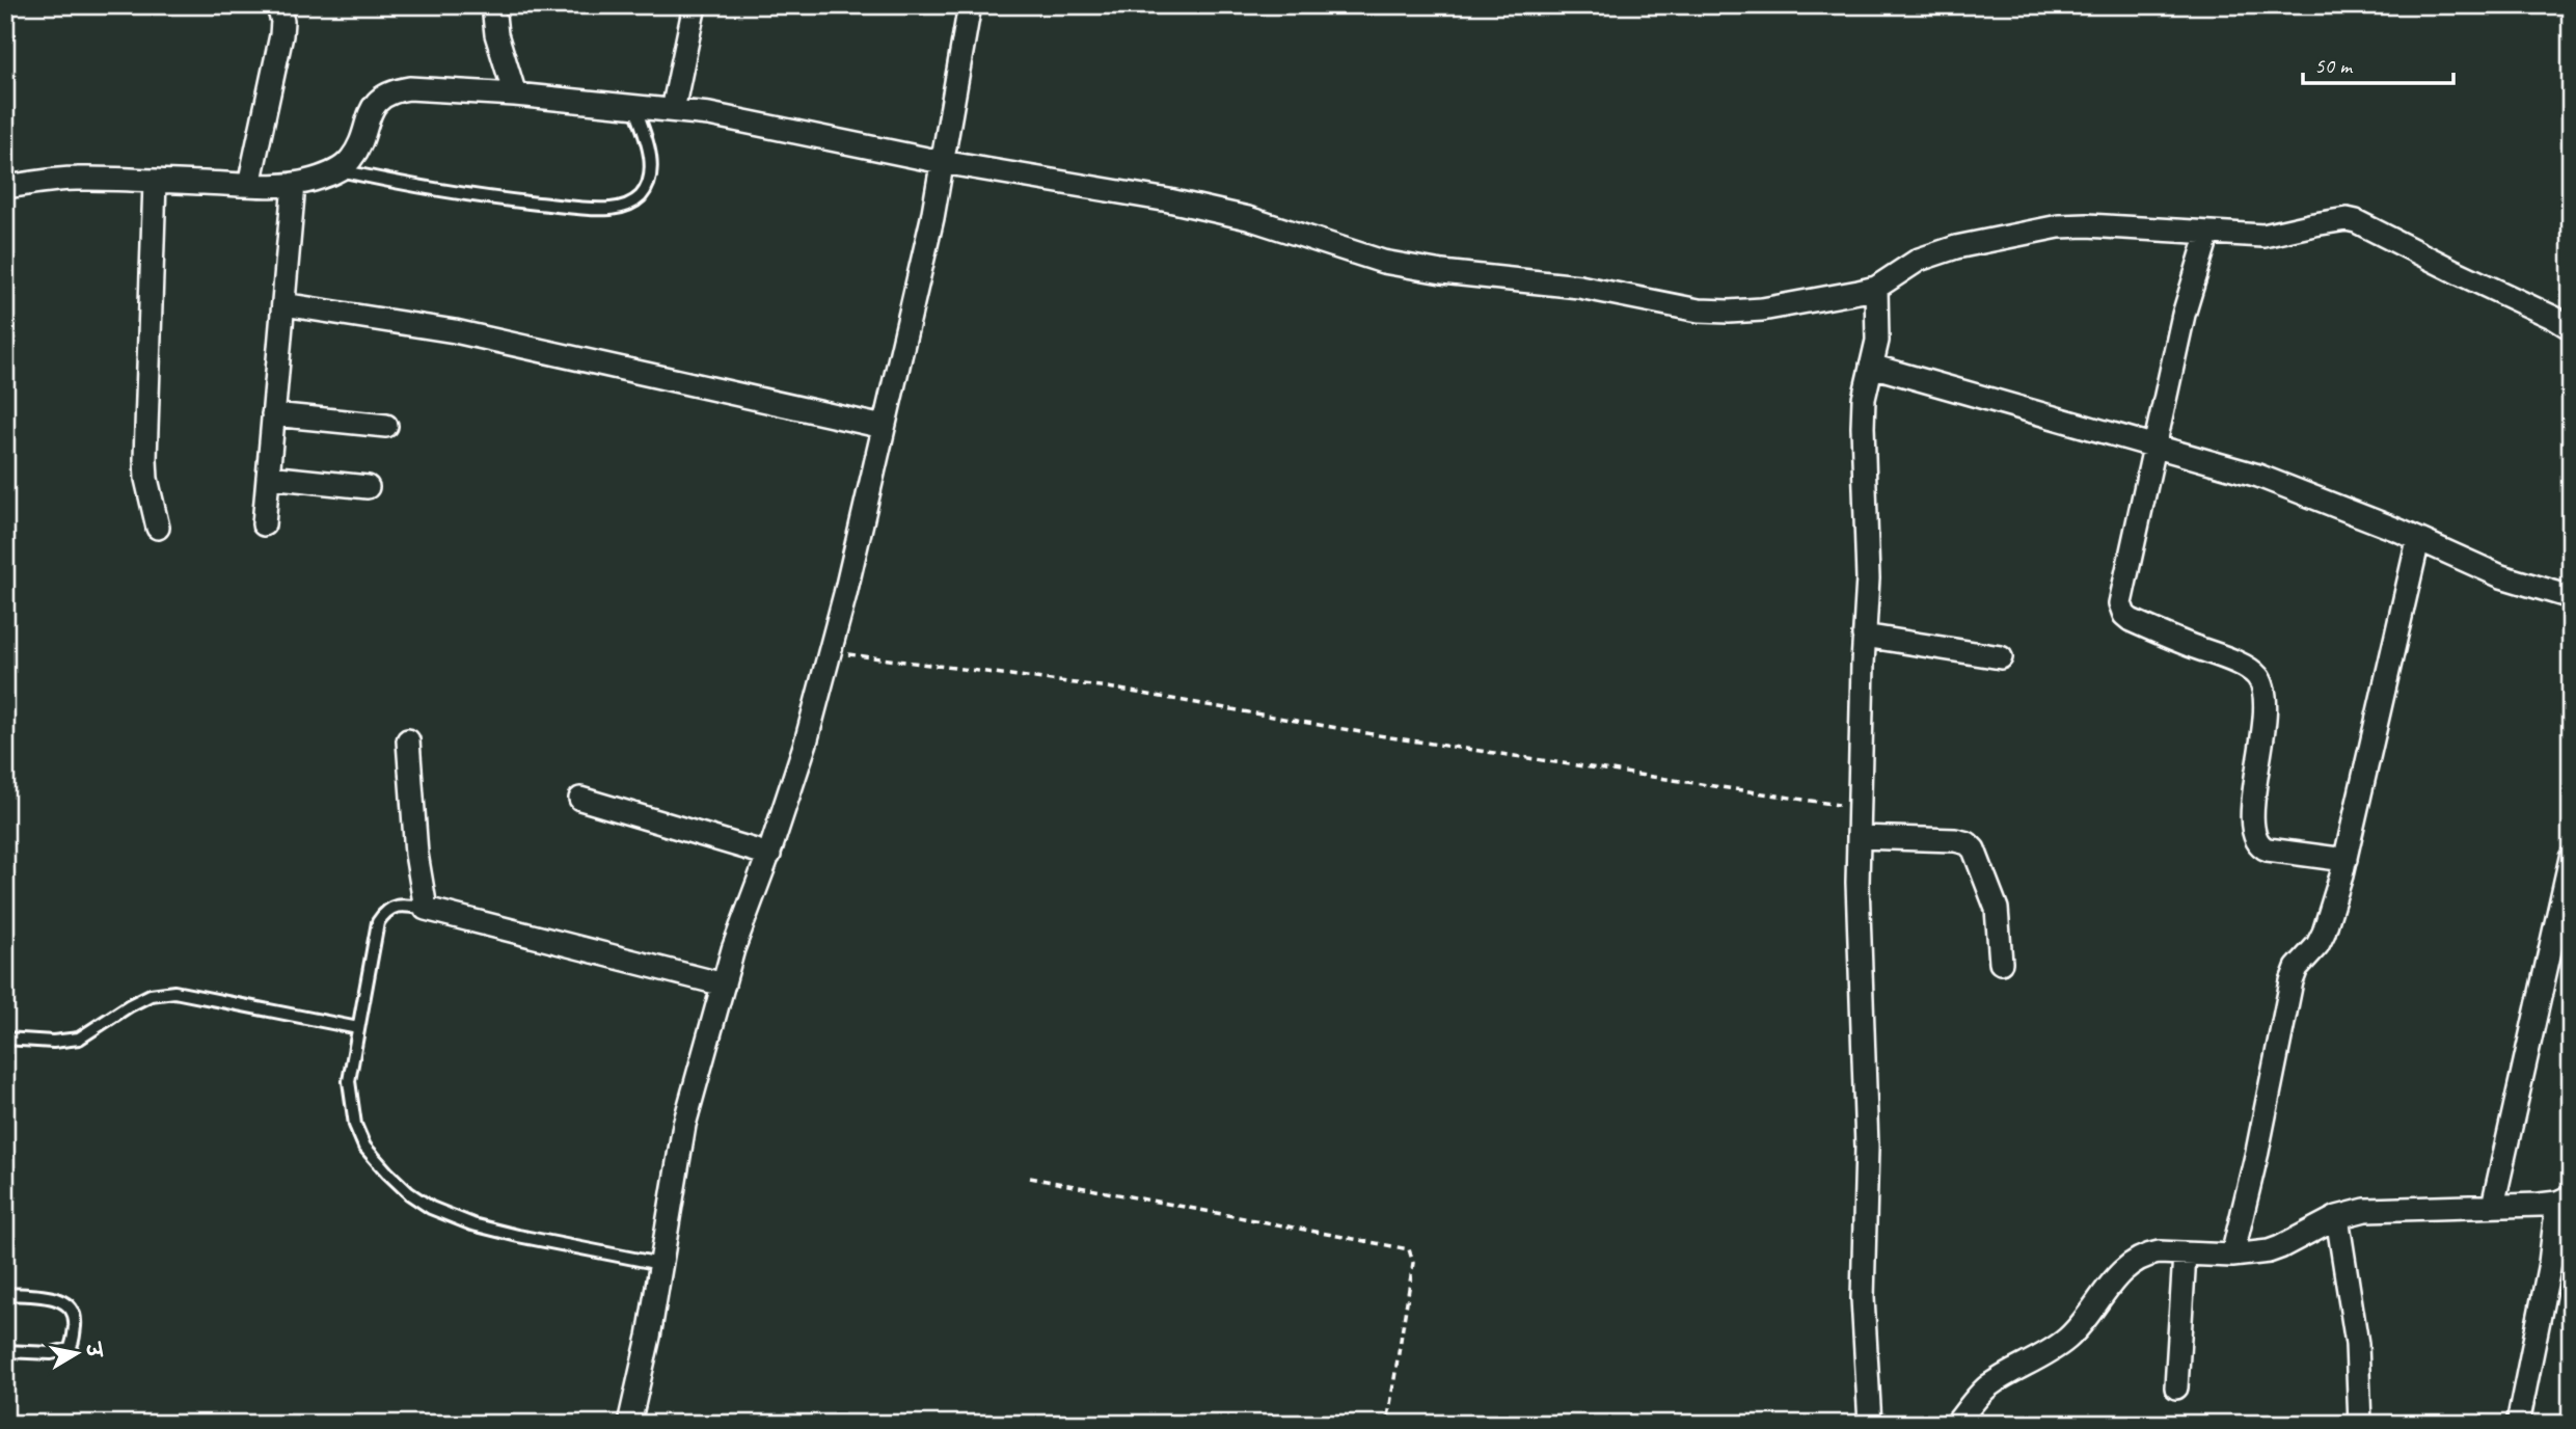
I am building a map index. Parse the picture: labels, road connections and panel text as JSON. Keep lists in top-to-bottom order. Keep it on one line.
{"scale_bar":"50 m","north":"right"}
